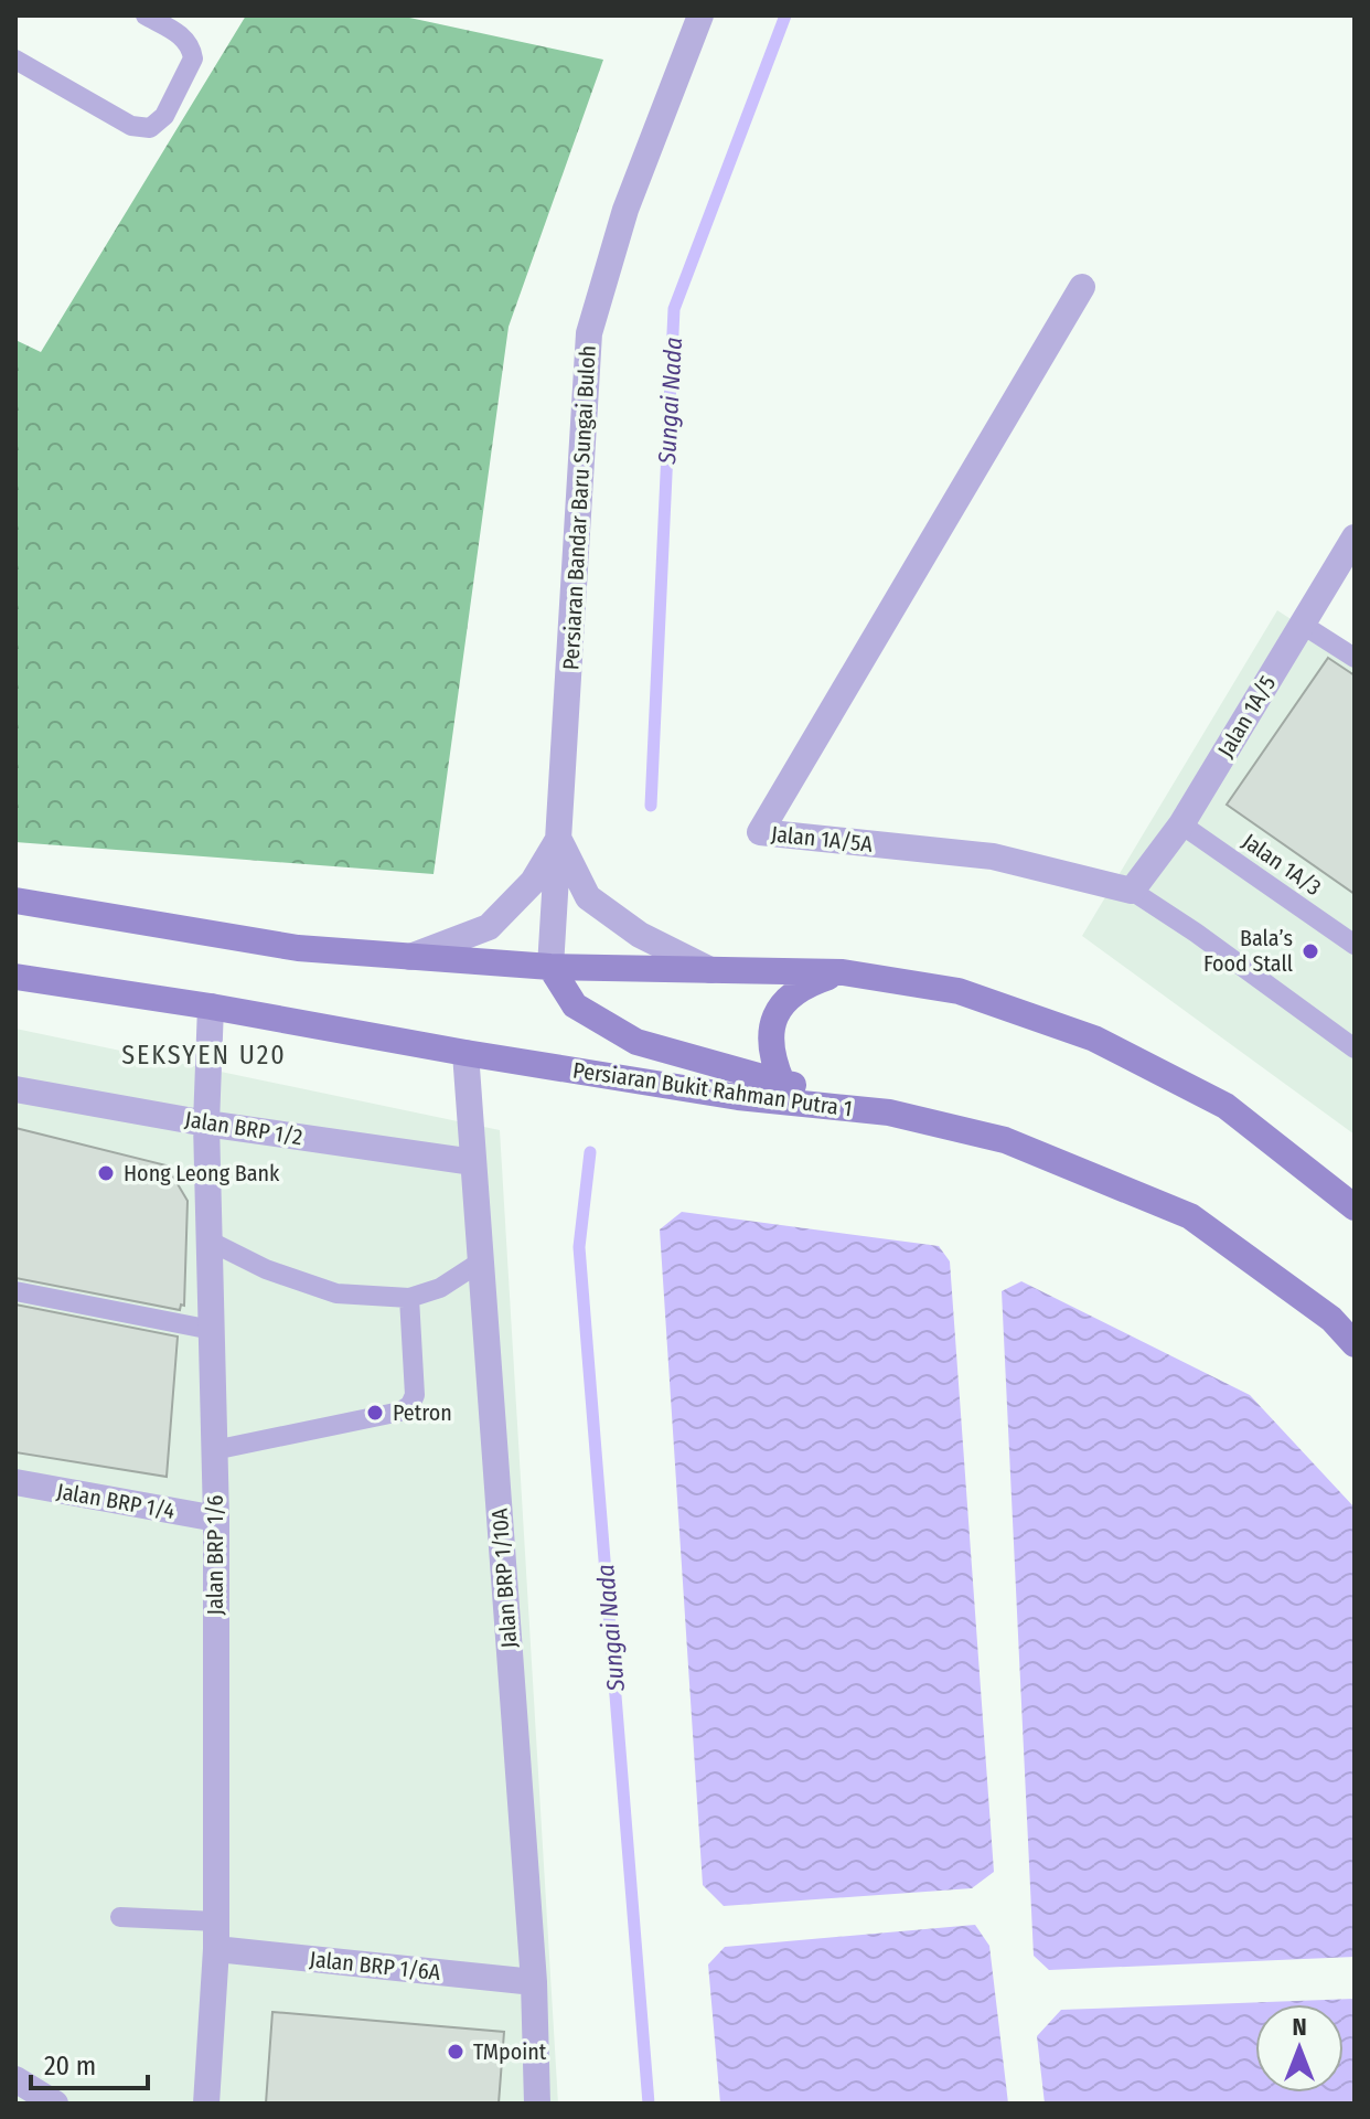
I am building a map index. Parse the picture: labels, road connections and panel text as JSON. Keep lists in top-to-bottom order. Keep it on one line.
{"streets":{"main road":["Persiaran Bukit Rahman Putra 1"],"street":["Persiaran Bandar Baru Sungai Buloh","Jalan 1A/5","Jalan 1A/5A","Jalan BRP 1/2","Jalan BRP 1/4","Jalan BRP 1/6","Jalan BRP 1/10A","Jalan BRP 1/6A"],"lane":["Jalan 1A/3"]},"crossings":[["Jalan 1A/5","Jalan 1A/5A"],["Jalan 1A/5","Jalan 1A/3"],["Persiaran Bukit Rahman Putra 1","Jalan BRP 1/6"],["Persiaran Bukit Rahman Putra 1","Jalan BRP 1/10A"],["Jalan BRP 1/2","Jalan BRP 1/6"],["Jalan BRP 1/2","Jalan BRP 1/10A"],["Jalan BRP 1/4","Jalan BRP 1/6"],["Jalan BRP 1/6","Jalan BRP 1/6A"],["Jalan BRP 1/10A","Jalan BRP 1/6A"]],"districts":["SEKSYEN U20"],"water":["Sungai Nada"],"places":["Bala’s Food Stall","Hong Leong Bank","Petron","TMpoint"],"scale_bar":"20 m","north":"top"}
